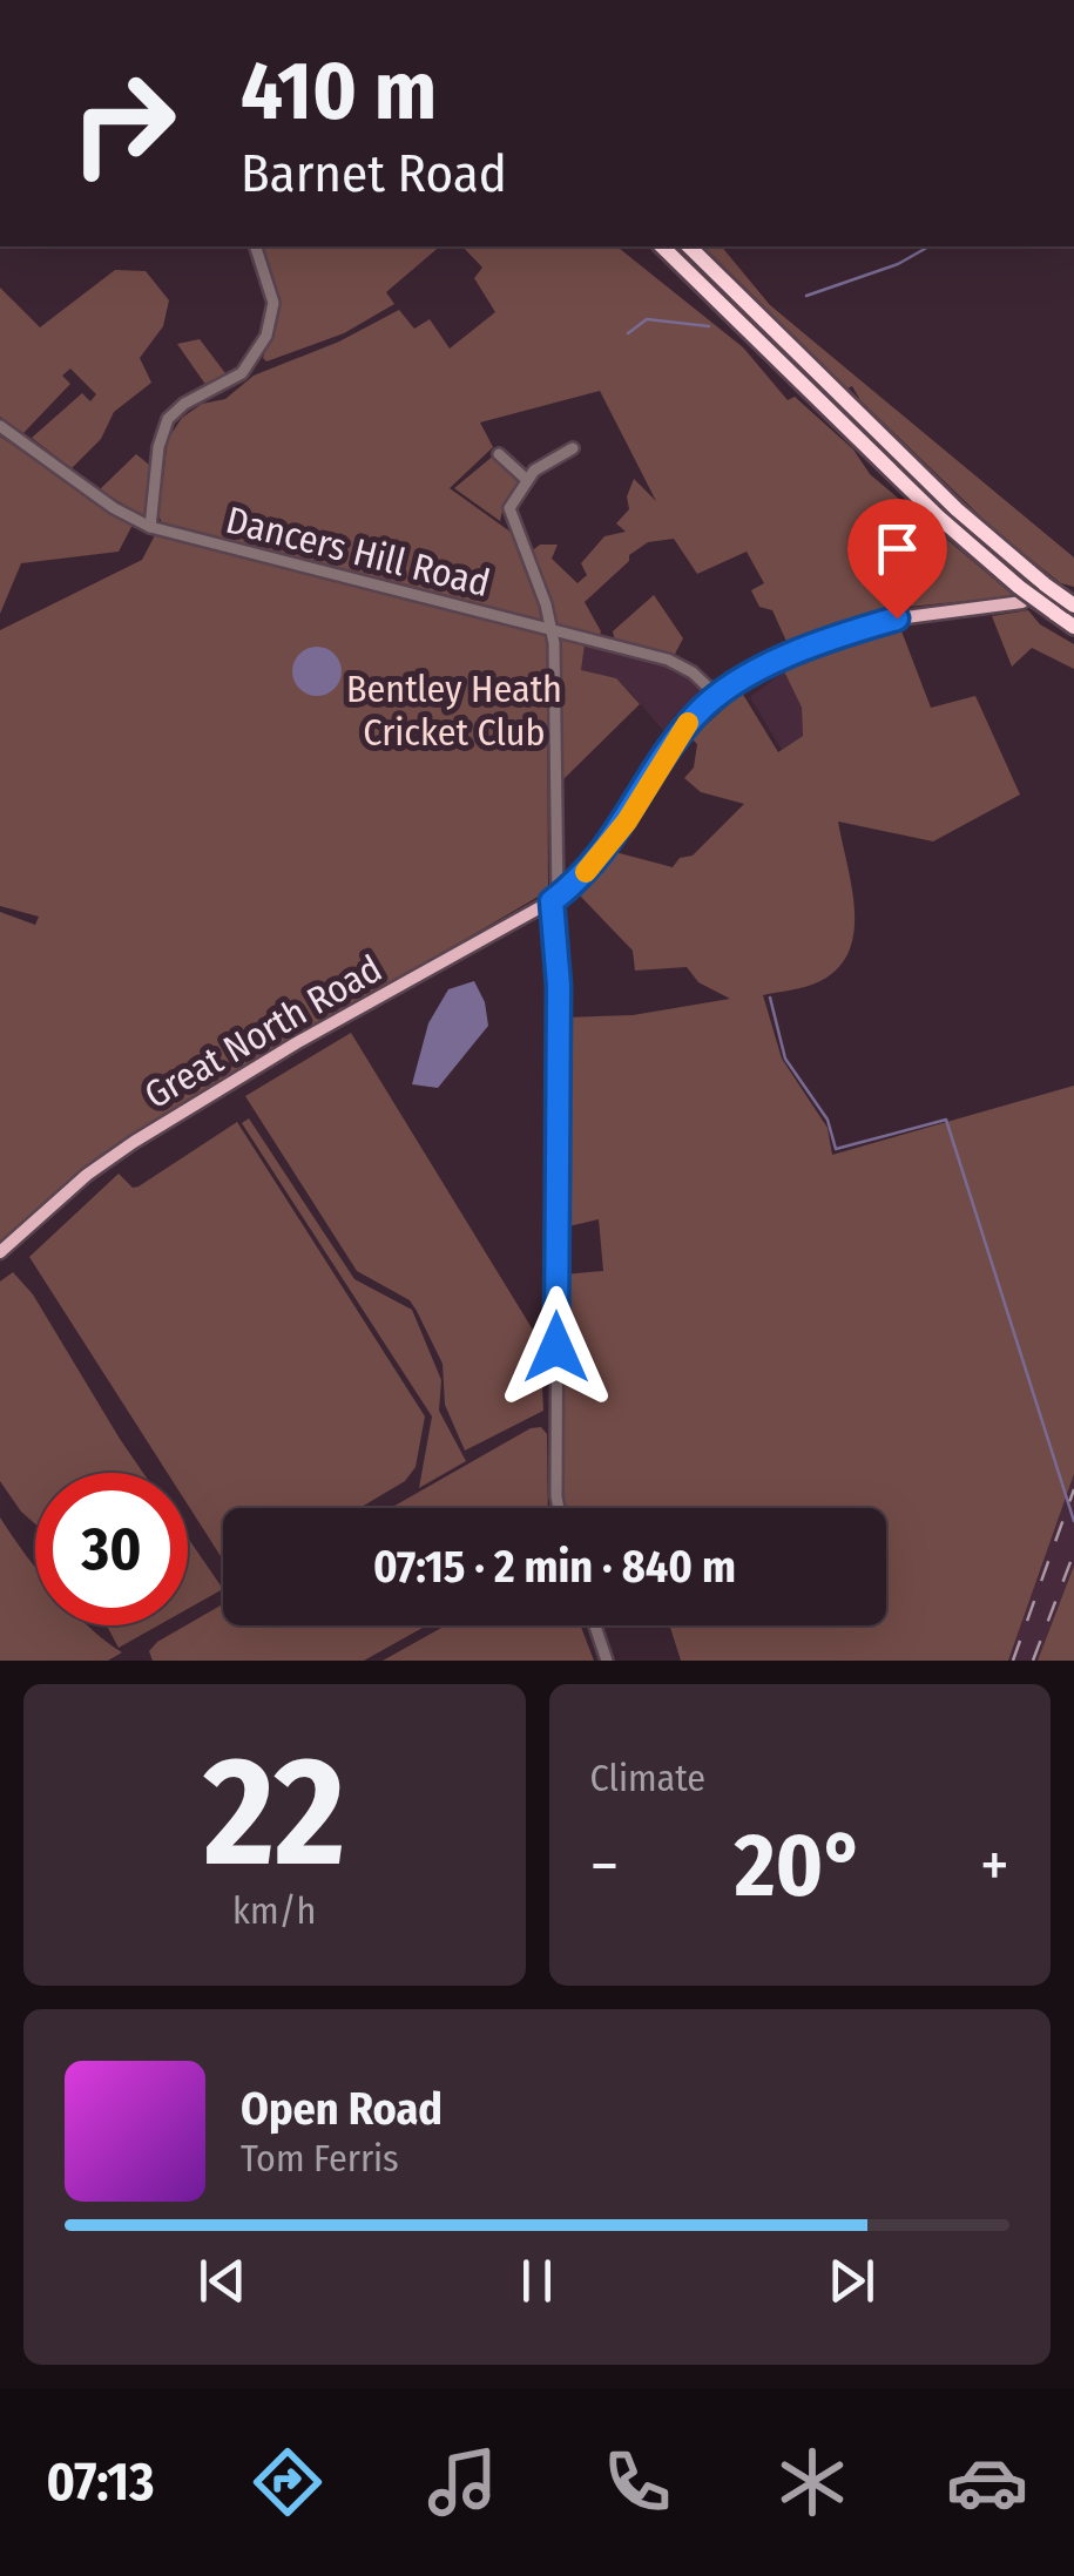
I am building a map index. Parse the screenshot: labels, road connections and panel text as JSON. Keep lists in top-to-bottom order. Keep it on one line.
{"streets":{"main road":["Great North Road"],"street":["Dancers Hill Road"]},"crossings":[["Dancers Hill Road","Great North Road"]],"parks":["Bentley Heath Cricket Club"],"page":{"turn":["410 m","Barnet Road"],"limit":"30","trip":"07:15 · 2 min · 840 m","tile":[["22","km/h"],"Climate"],"heat":["−","20°","+"],"song":["Open Road","Tom Ferris"],"tabs":"07:13"}}
